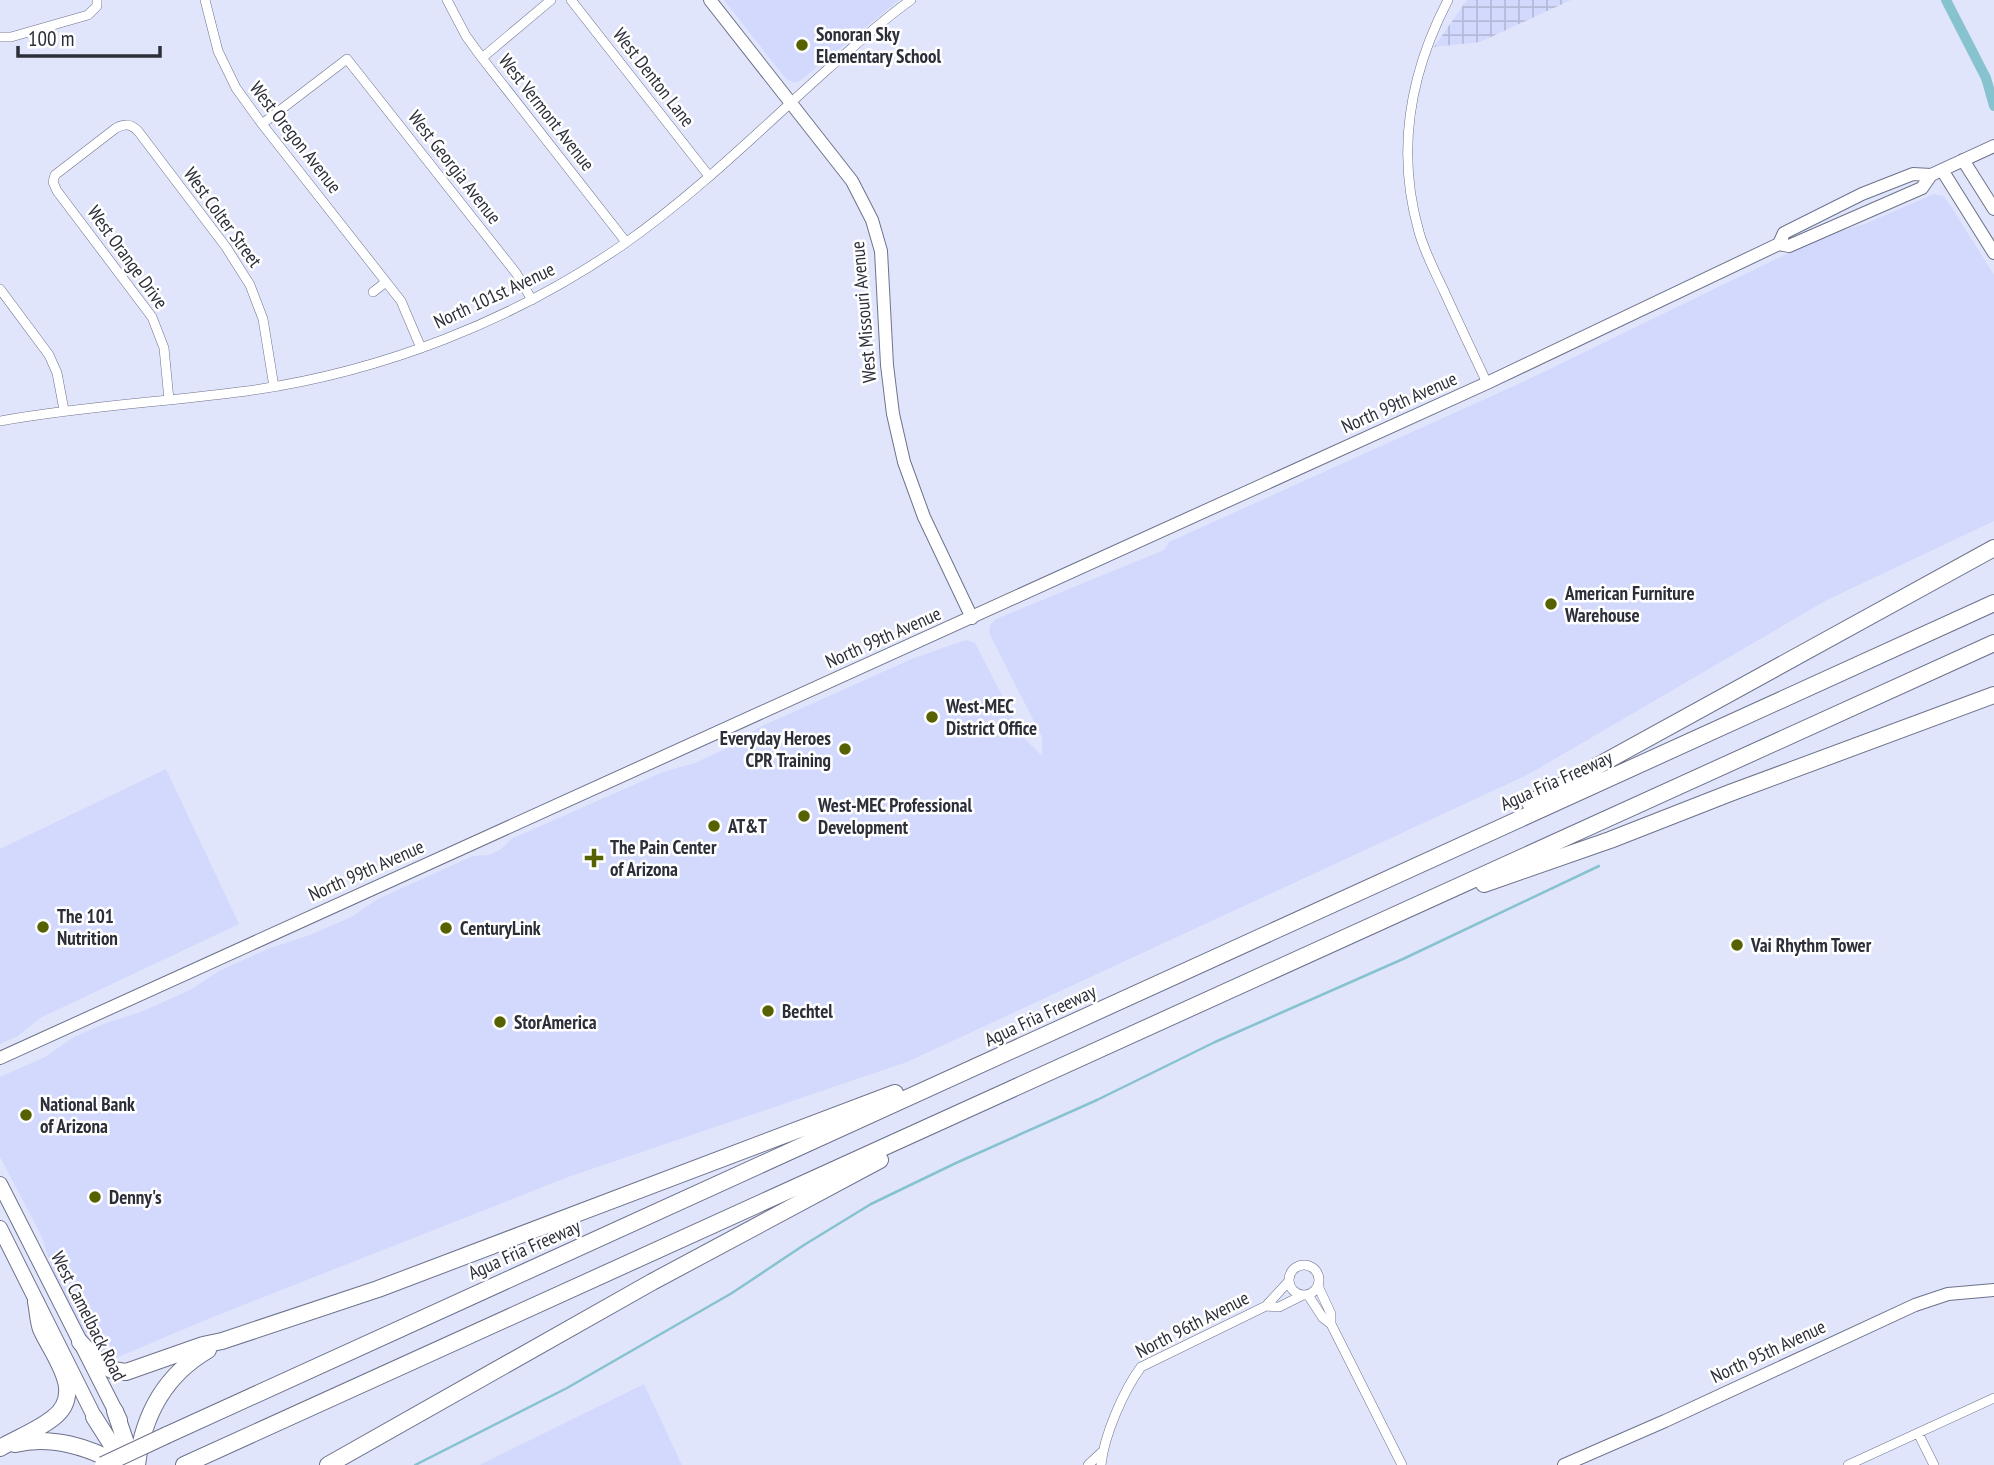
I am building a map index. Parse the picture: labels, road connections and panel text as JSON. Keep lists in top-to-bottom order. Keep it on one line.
{"streets":{"highway":["Agua Fria Freeway"],"main road":["West Missouri Avenue","North 99th Avenue","West Camelback Road","North 95th Avenue"],"street":["West Denton Lane","West Vermont Avenue","West Oregon Avenue","West Georgia Avenue","West Colter Street","West Orange Drive","North 101st Avenue","North 96th Avenue"]},"crossings":[["West Denton Lane","North 101st Avenue"],["West Vermont Avenue","North 101st Avenue"],["West Oregon Avenue","West Georgia Avenue"],["West Oregon Avenue","North 101st Avenue"],["West Georgia Avenue","North 101st Avenue"],["West Colter Street","West Orange Drive"],["West Colter Street","North 101st Avenue"],["West Orange Drive","North 101st Avenue"],["North 101st Avenue","West Missouri Avenue"],["West Missouri Avenue","North 99th Avenue"]],"places":{"other":["Sonoran Sky Elementary School","American Furniture Warehouse","West-MEC District Office","Everyday Heroes CPR Training","West-MEC Professional Development","AT&T","The 101 Nutrition","CenturyLink","Vai Rhythm Tower","Bechtel","StorAmerica","National Bank of Arizona","Denny's"],"health":["The Pain Center of Arizona"]},"scale_bar":"100 m"}
